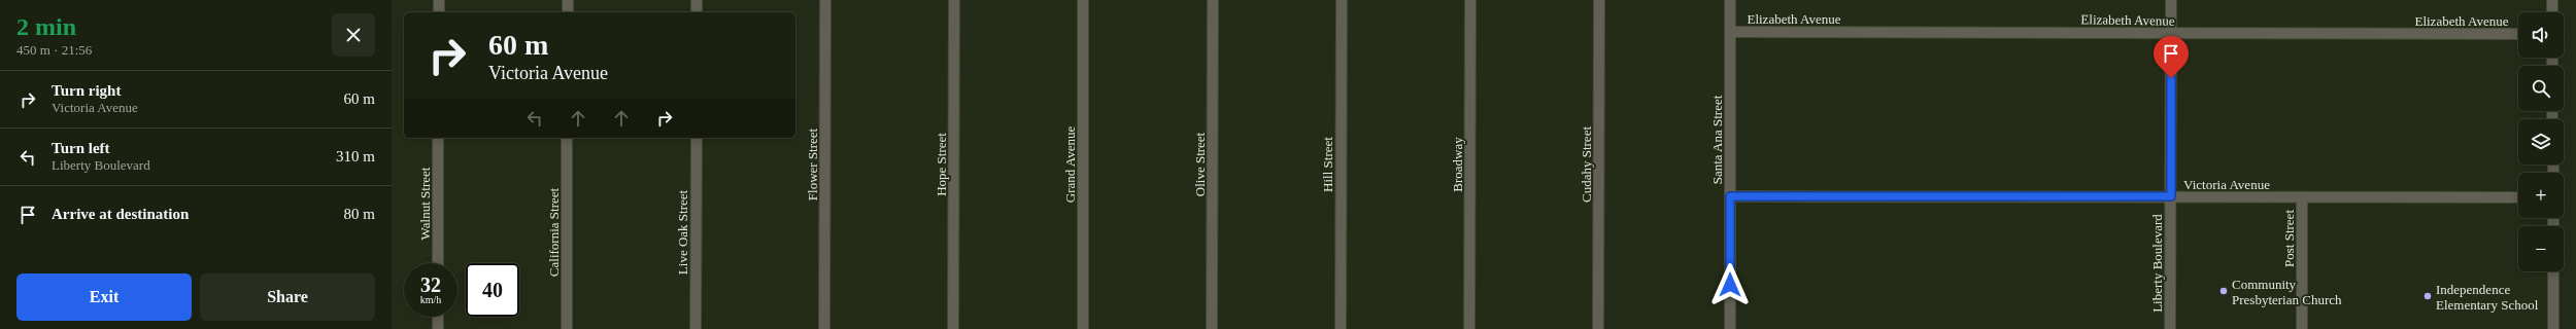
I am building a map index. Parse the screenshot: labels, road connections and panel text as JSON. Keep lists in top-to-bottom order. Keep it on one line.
{"streets":{"street":["Elizabeth Avenue","Santa Ana Street","Flower Street","Hope Street","Grand Avenue","Olive Street","Hill Street","Broadway","Cudahy Street","Victoria Avenue","Walnut Street","California Street","Live Oak Street","Post Street","Liberty Boulevard"]},"crossings":[["Elizabeth Avenue","Santa Ana Street"],["Elizabeth Avenue","Liberty Boulevard"],["Santa Ana Street","Victoria Avenue"],["Victoria Avenue","Post Street"],["Victoria Avenue","Liberty Boulevard"]],"places":["Community Presbyterian Church","Independence Elementary School"],"page":{"heading":["2 min","450 m · 21:56"],"map_buttons":["+","−"],"turn":["60 m","Victoria Avenue"],"list":[{"name":"Turn right","note":"Victoria Avenue","value":"60 m"},{"name":"Turn left","note":"Liberty Boulevard","value":"310 m"},{"name":"Arrive at destination","value":"80 m"}],"speed":"32 km/h","limit":"40","buttons":["Exit","Share"]}}
